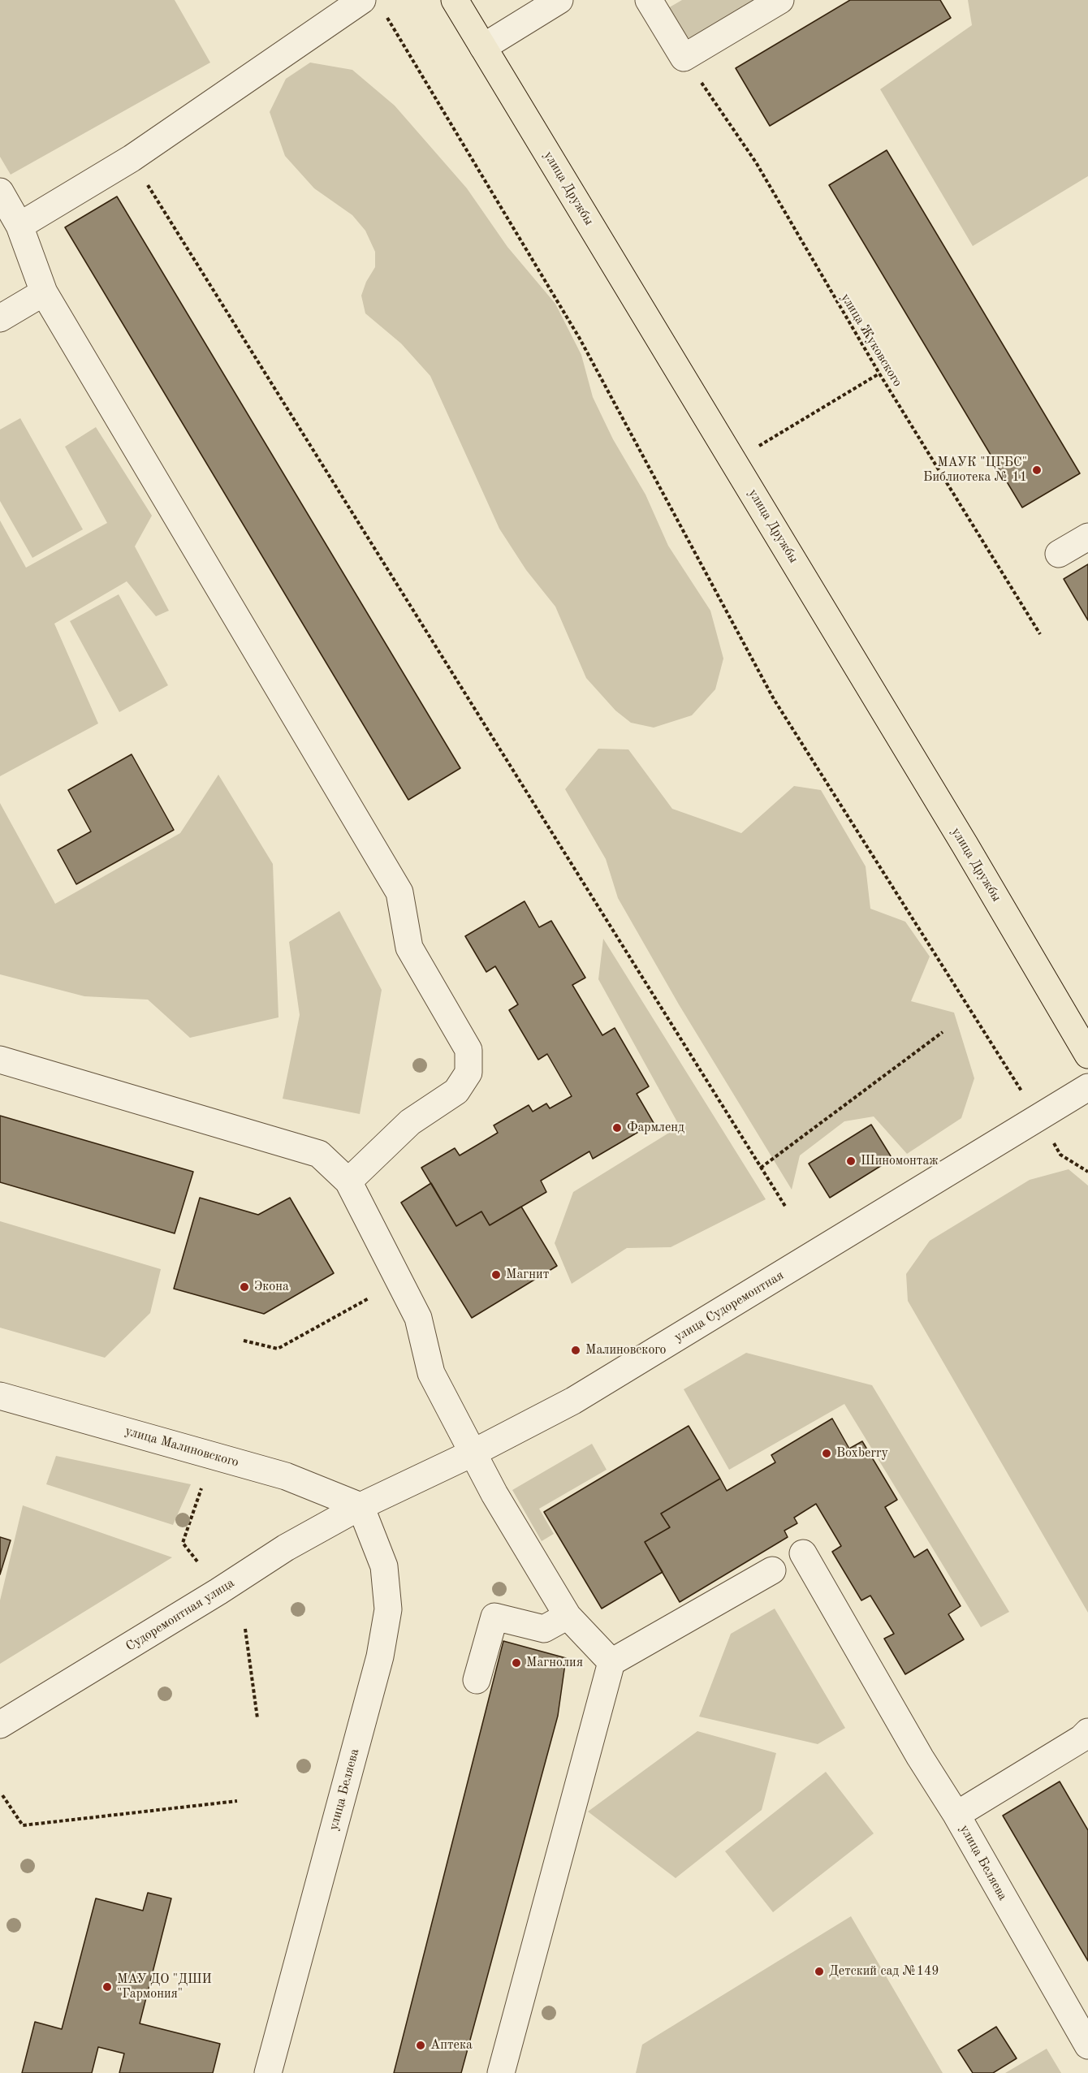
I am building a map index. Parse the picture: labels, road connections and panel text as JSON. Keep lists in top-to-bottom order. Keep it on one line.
{"streets":{"main road":["улица Дружбы"],"street":["улица Судоремонтная","улица Малиновского","Судоремонтная улица","улица Беляева"],"path":["улица Жуковского"]},"crossings":[["улица Судоремонтная","улица Малиновского"],["улица Судоремонтная","Судоремонтная улица"],["улица Судоремонтная","улица Беляева"],["улица Малиновского","Судоремонтная улица"],["улица Малиновского","улица Беляева"],["Судоремонтная улица","улица Беляева"]],"places":["МАУК \"ЦГБС\" Библиотека № 11","Фармленд","Шиномонтаж","Магнит","Экона","Малиновского","Boxberry","Магнолия","Детский сад №149","МАУ ДО \"ДШИ \"Гармония\"","Аптека"]}
